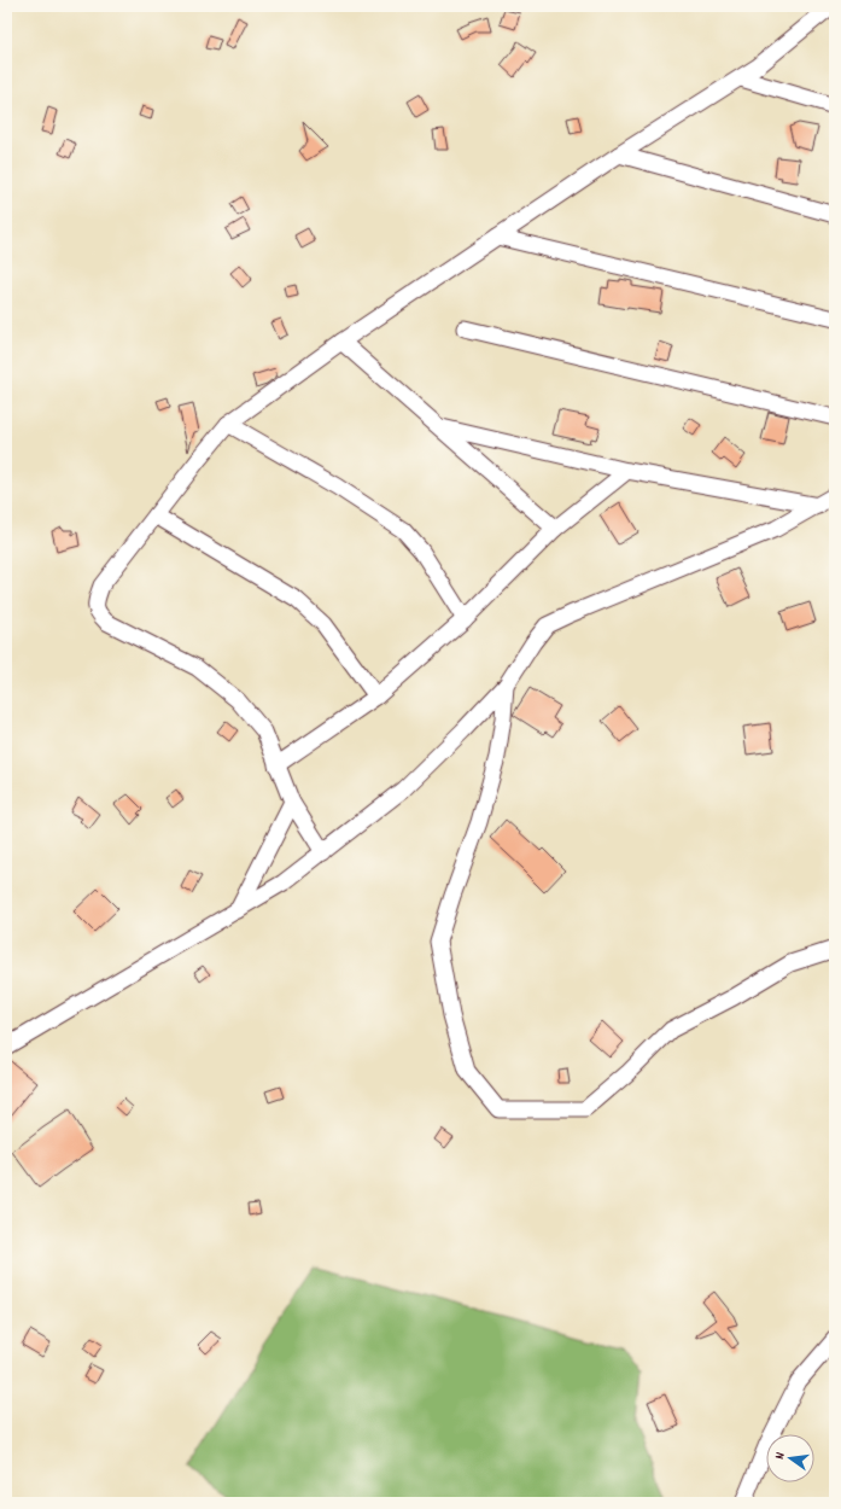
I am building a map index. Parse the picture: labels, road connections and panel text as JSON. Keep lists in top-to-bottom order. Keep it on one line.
{"north":"left"}
